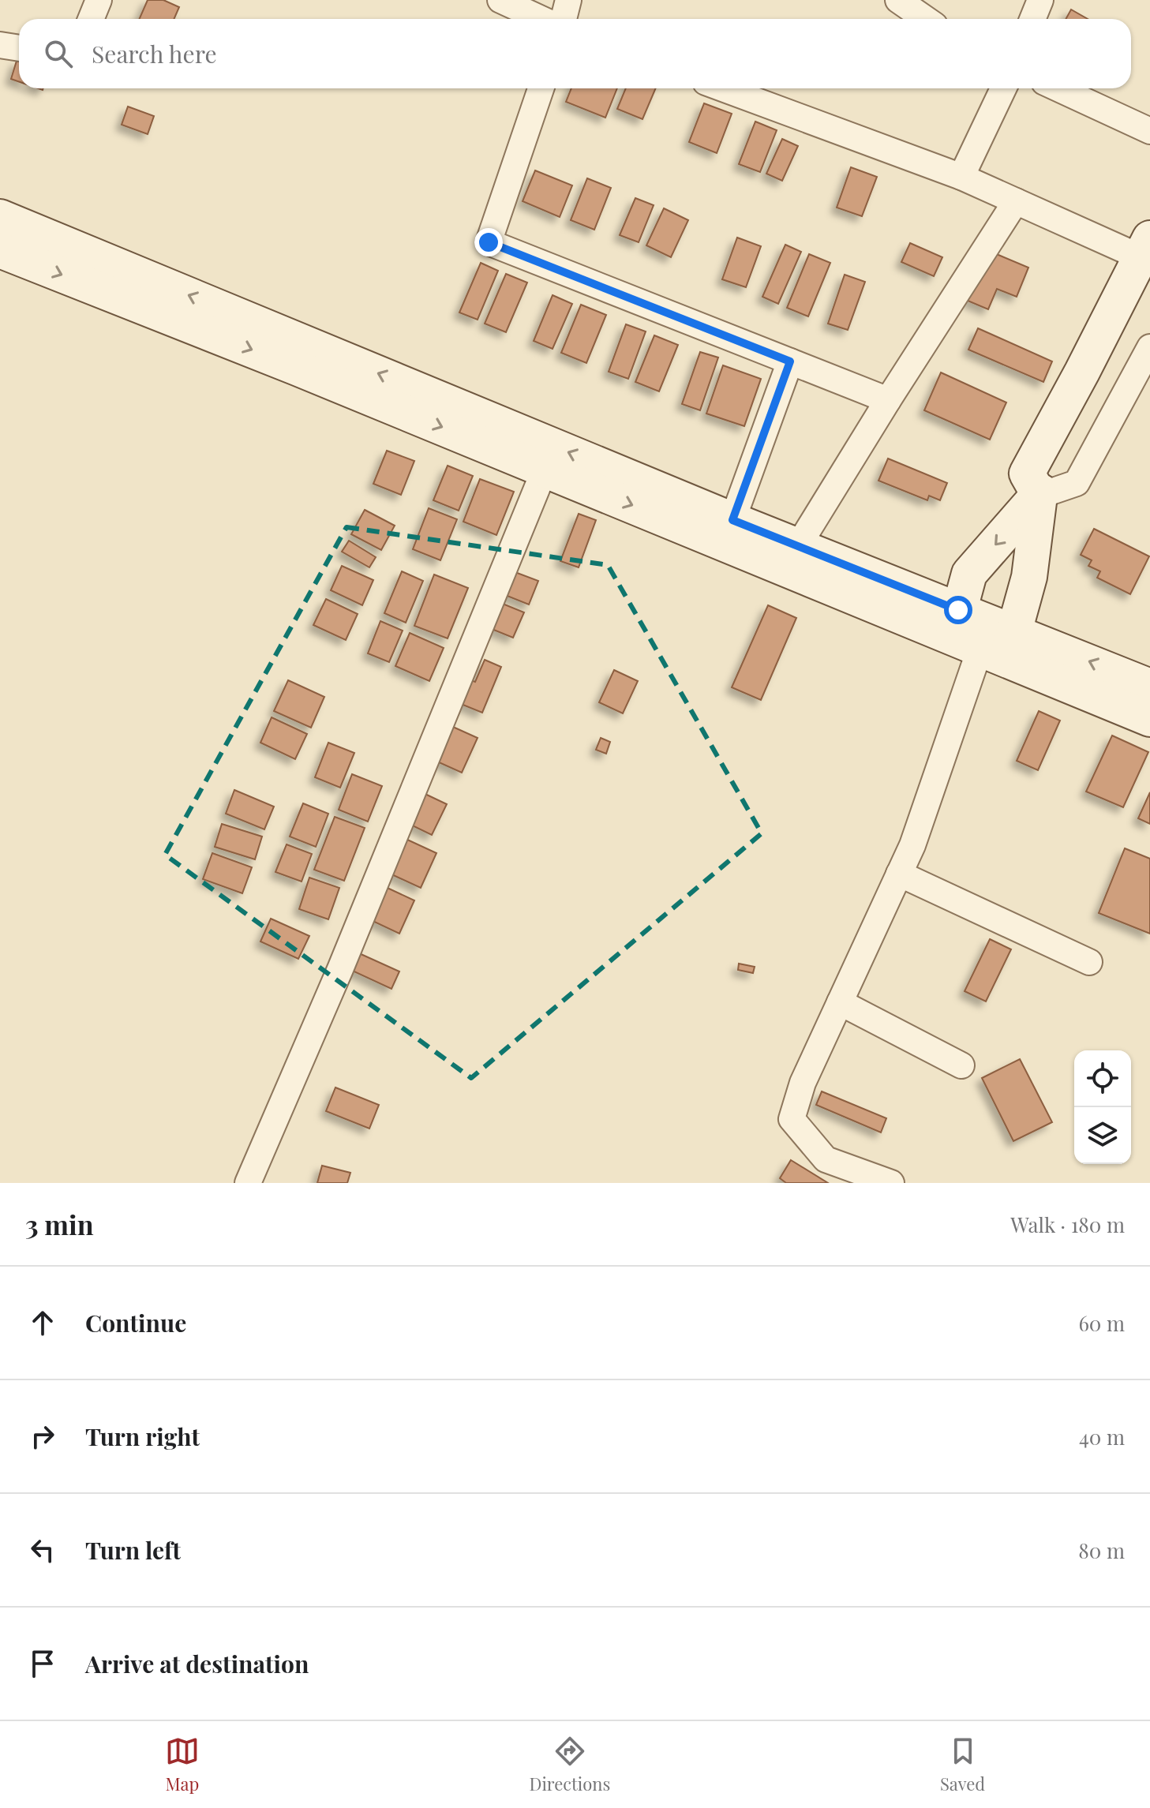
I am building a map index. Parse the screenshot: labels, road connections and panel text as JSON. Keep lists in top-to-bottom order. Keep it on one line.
{"page":{"search":"Search here","heading":["3 min","Walk · 180 m"],"list":[["Continue","60 m"],["Turn right","40 m"],["Turn left","80 m"],"Arrive at destination"],"nav":["Map","Directions","Saved"]}}
